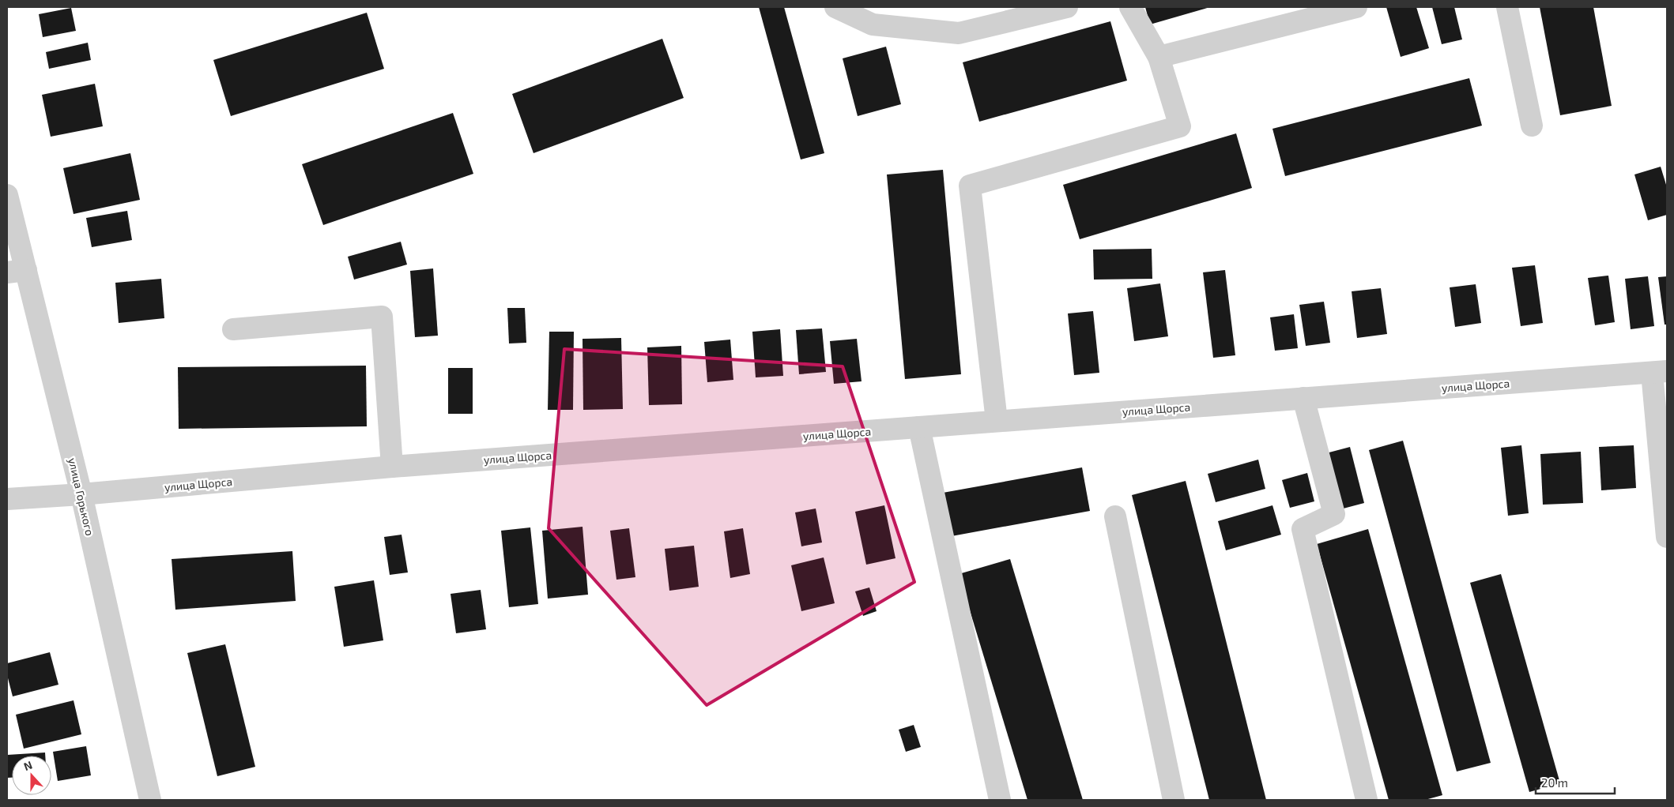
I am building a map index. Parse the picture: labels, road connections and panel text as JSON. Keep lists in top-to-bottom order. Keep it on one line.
{"streets":{"street":["улица Щорса","улица Горького"]},"crossings":[["улица Щорса","улица Горького"]],"scale_bar":"20 m","north":"top"}
